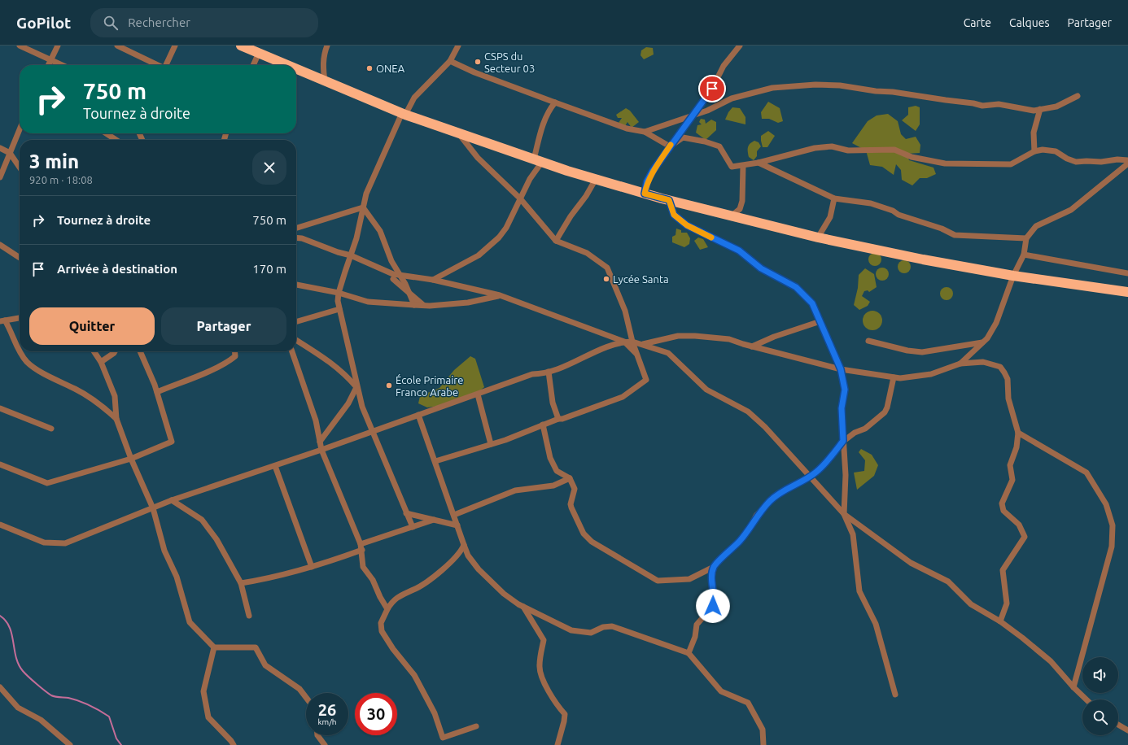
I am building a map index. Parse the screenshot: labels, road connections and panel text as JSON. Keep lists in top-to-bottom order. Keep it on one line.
{"places":["CSPS du Secteur 03","ONEA","Lycée Santa","École Primaire Franco Arabe"],"page":{"header":"GoPilot","search":"Rechercher","nav":["Carte","Calques","Partager"],"turn":["750 m","Tournez à droite"],"heading":["3 min","920 m · 18:08"],"list":[{"name":"Tournez à droite","value":"750 m"},{"name":"Arrivée à destination","value":"170 m"}],"buttons":["Quitter","Partager"],"speed":"26 km/h","limit":"30"}}
